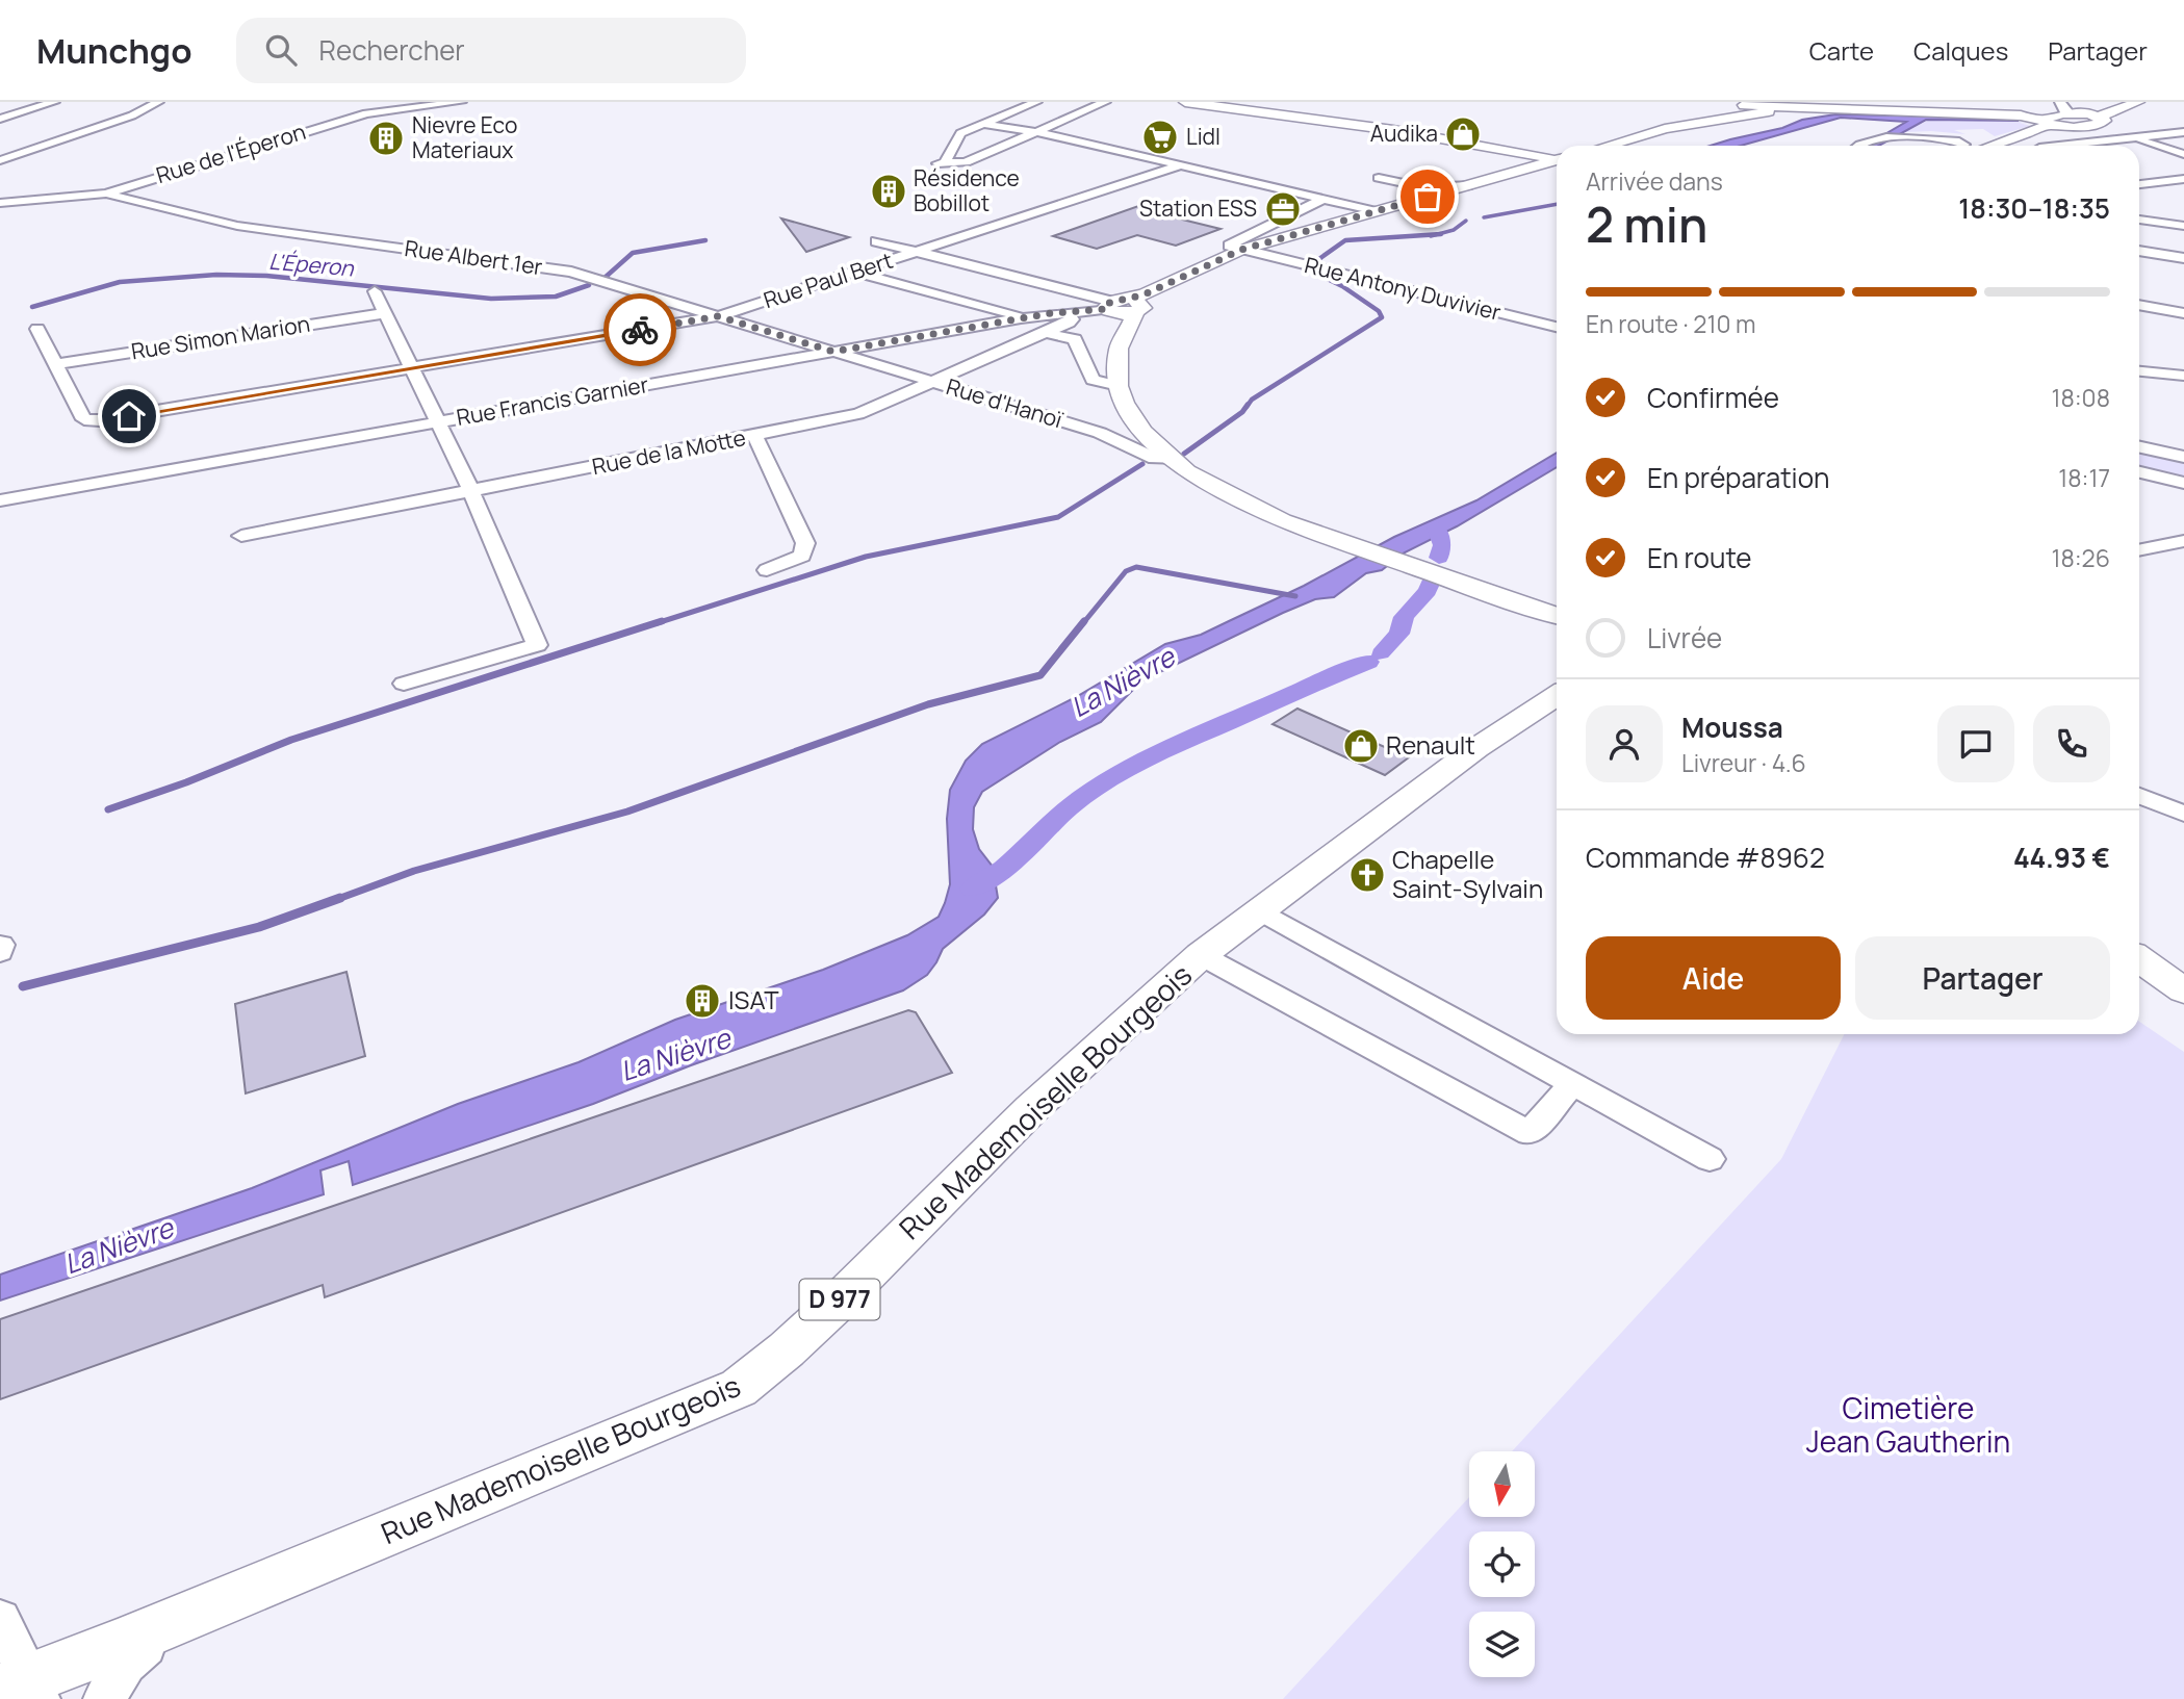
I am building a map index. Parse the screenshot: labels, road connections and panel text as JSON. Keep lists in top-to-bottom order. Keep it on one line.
{"streets":{"main road":["Rue Mademoiselle Bourgeois","D 977"],"street":["Rue de l'Éperon","Rue Albert 1er","Rue Paul Bert","Rue Antony Duvivier","Rue Simon Marion","Rue Francis Garnier","Rue d'Hanoï","Rue de la Motte"]},"crossings":[["Rue de l'Éperon","Rue Albert 1er"],["Rue Albert 1er","Rue Paul Bert"],["Rue Albert 1er","Rue Francis Garnier"],["Rue Albert 1er","Rue d'Hanoï"],["Rue Paul Bert","Rue Simon Marion"],["Rue Francis Garnier","Rue d'Hanoï"],["Rue Francis Garnier","Rue de la Motte"],["Rue d'Hanoï","Rue de la Motte"]],"water":["L'Éperon","La Nièvre"],"parks":["Cimetière Jean Gautherin"],"places":{"shop":["Audika","Renault"],"supermarket":["Lidl"],"building":["Nievre Eco Materiaux","Résidence Bobillot","ISAT"],"office":["Station ESS"],"church":["Chapelle Saint-Sylvain"]},"north":"bottom","page":{"header":"Munchgo","search":"Rechercher","nav":["Carte","Calques","Partager"],"heading":["2 min","Arrivée dans","18:30–18:35"],"panel":["Moussa","Livreur · 4.6","Commande #8962","44.93 €"],"bar":"En route · 210 m","list":[["Confirmée","18:08"],["En préparation","18:17"],["En route","18:26"],"Livrée"],"buttons":["Aide","Partager"]}}
